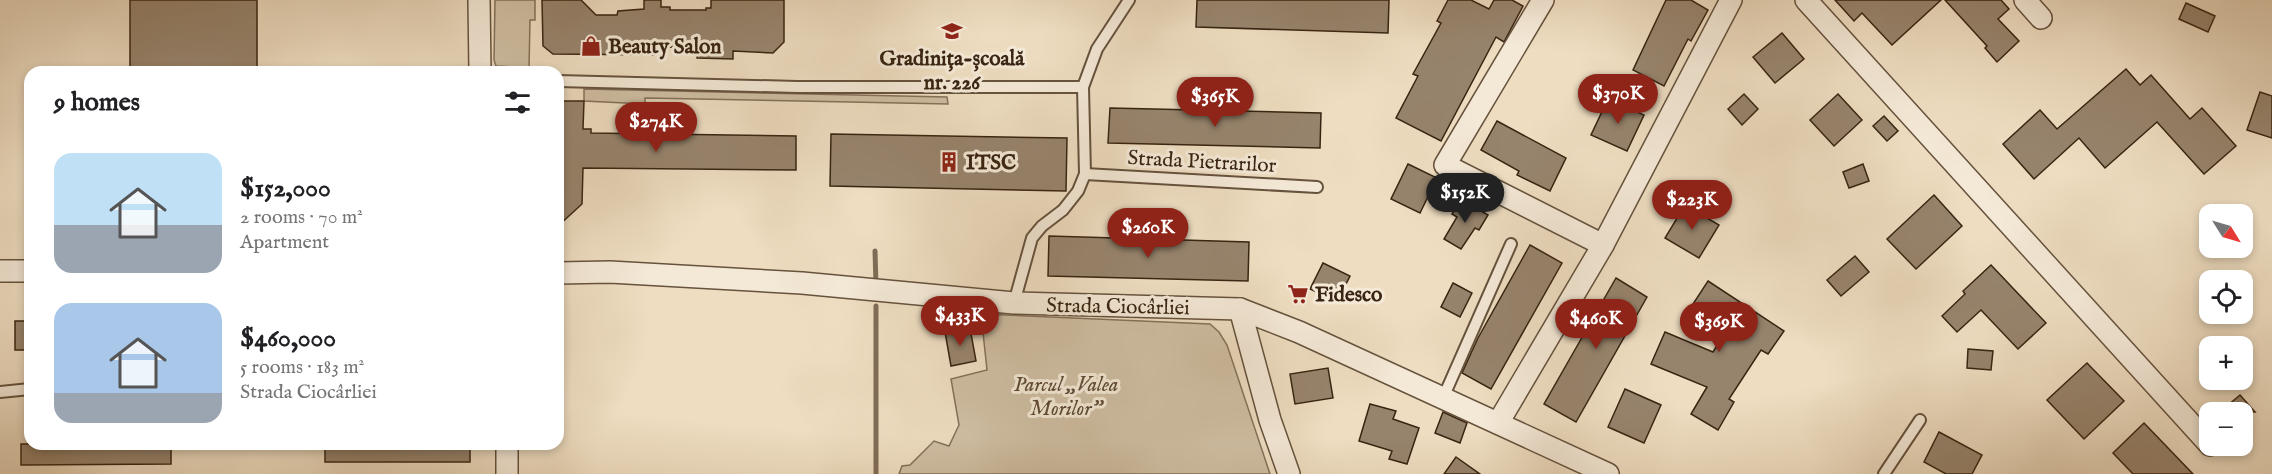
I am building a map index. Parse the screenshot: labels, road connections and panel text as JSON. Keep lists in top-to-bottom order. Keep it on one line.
{"streets":{"street":["Strada Ciocârliei"],"lane":["Strada Pietrarilor"]},"parks":["Parcul „Valea Morilor”"],"places":{"school or university":["Gradinița-școală nr. 226"],"shop":["Beauty Salon"],"building":["ITSC"],"supermarket":["Fidesco"]},"north":"bottom right","page":{"heading":"9 homes","price":["$370K","$365K","$274K","$152K","$223K","$260K","$433K","$460K","$369K"],"list":[{"name":"$152,000","note":"2 rooms · 70 m² · Apartment"},{"name":"$460,000","note":"5 rooms · 183 m² · Strada Ciocârliei"}],"map_buttons":["+","−"]}}
